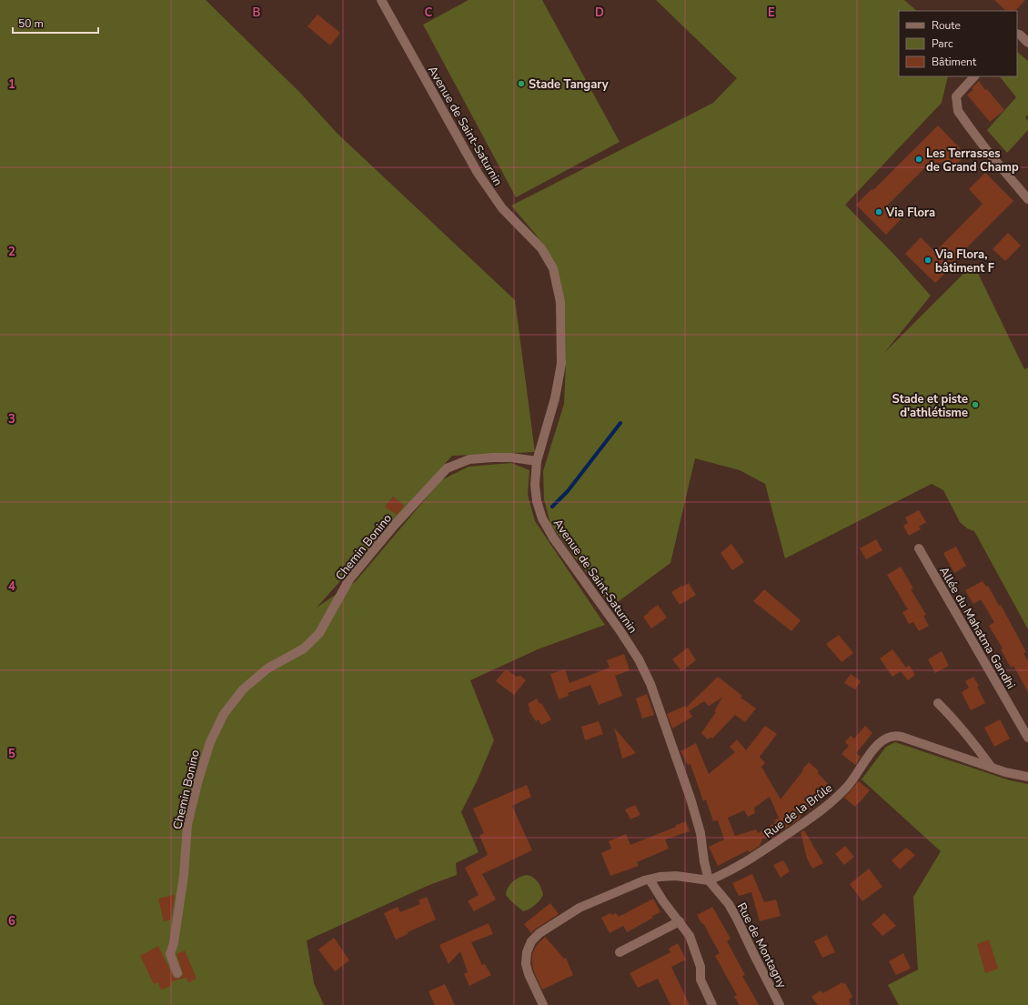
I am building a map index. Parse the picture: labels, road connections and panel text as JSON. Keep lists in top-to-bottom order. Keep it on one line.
{"streets":{"street":["Avenue de Saint-Saturnin","Chemin Bonino","Allée du Mahatma Gandhi","Rue de la Brûle","Rue de Montagny"]},"crossings":[["Avenue de Saint-Saturnin","Chemin Bonino"],["Avenue de Saint-Saturnin","Rue de la Brûle"],["Avenue de Saint-Saturnin","Rue de Montagny"],["Rue de la Brûle","Rue de Montagny"]],"places":["Stade Tangary","Les Terrasses de Grand Champ","Via Flora","Via Flora, bâtiment F","Stade et piste d'athlétisme"],"legend":["Route","Parc","Bâtiment"],"scale_bar":"50 m","grid":{"columns":["B","C","D","E"],"rows":["1","2","3","4","5","6"]}}
